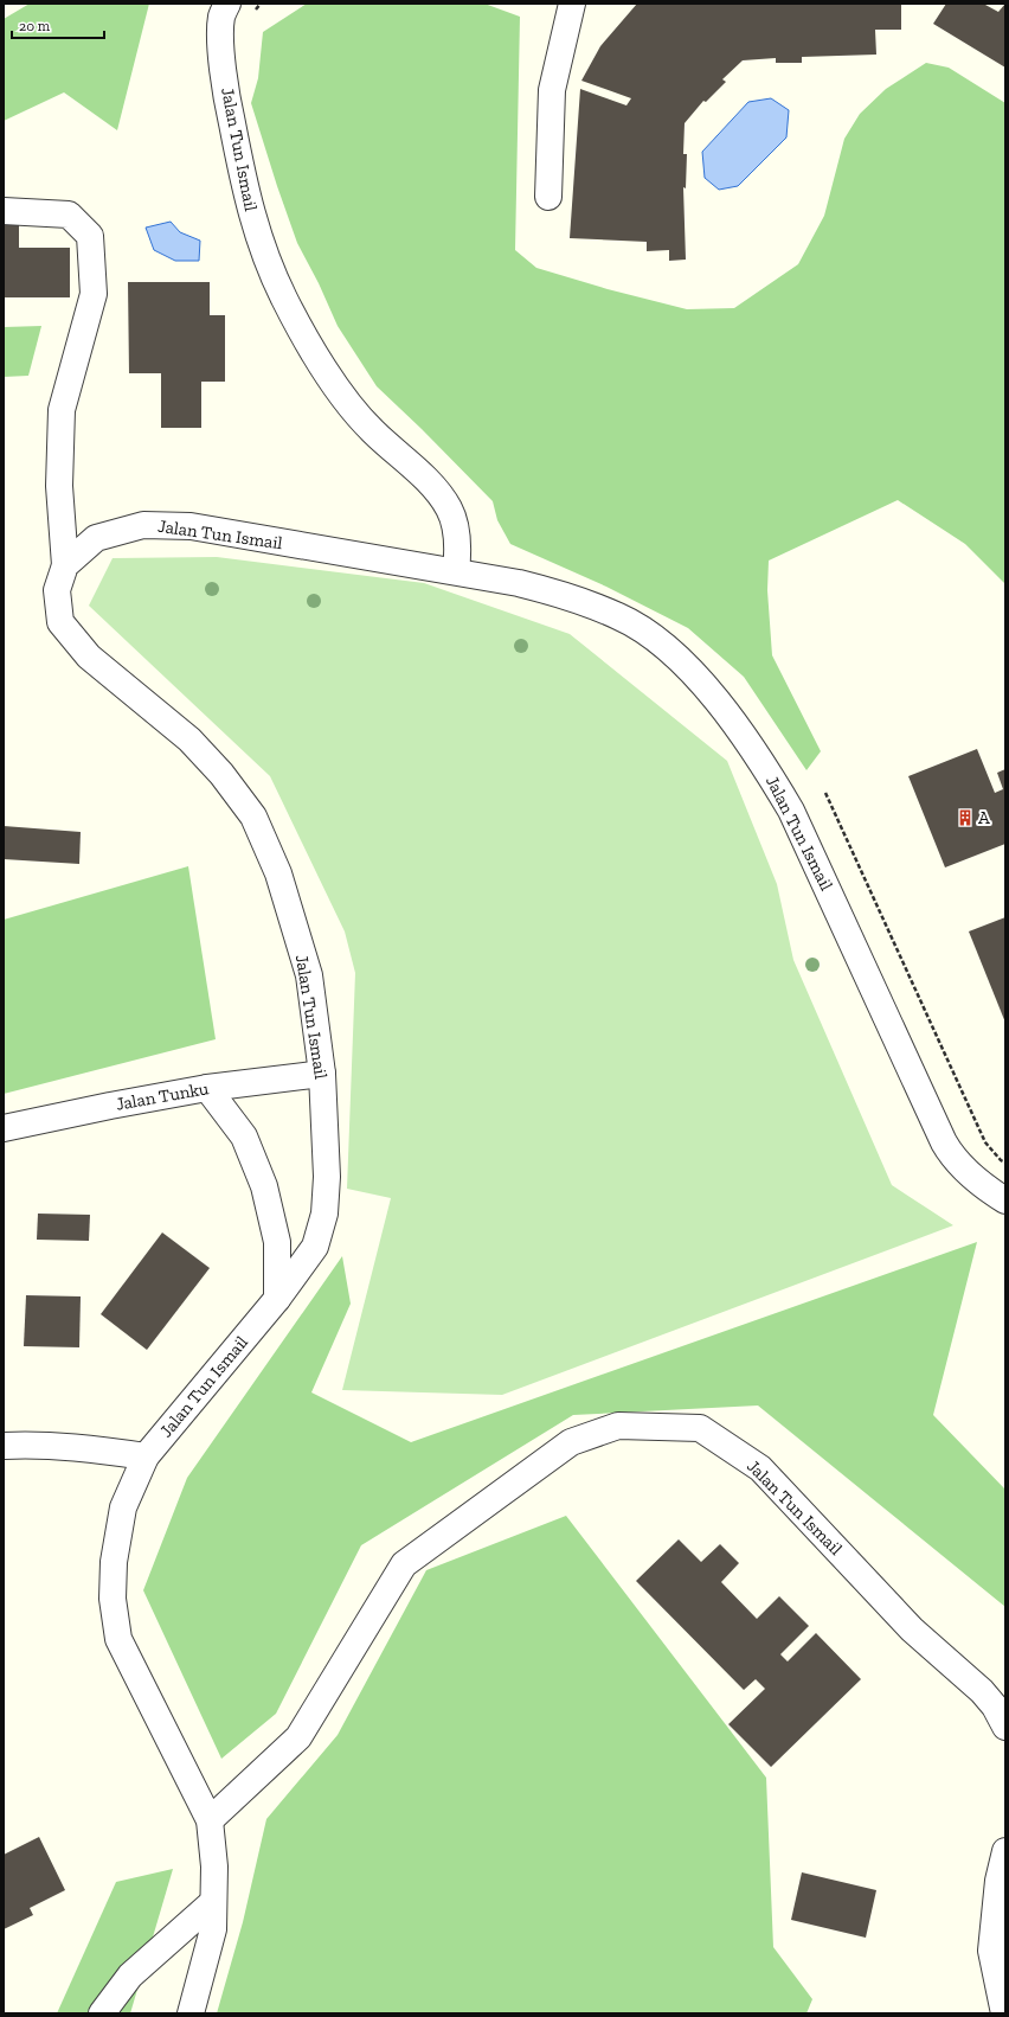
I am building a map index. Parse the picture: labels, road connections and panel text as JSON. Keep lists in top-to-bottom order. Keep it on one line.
{"streets":{"street":["Jalan Tun Ismail","Jalan Tunku"]},"crossings":[["Jalan Tun Ismail","Jalan Tunku"]],"places":{"building":["A"]},"scale_bar":"20 m"}
